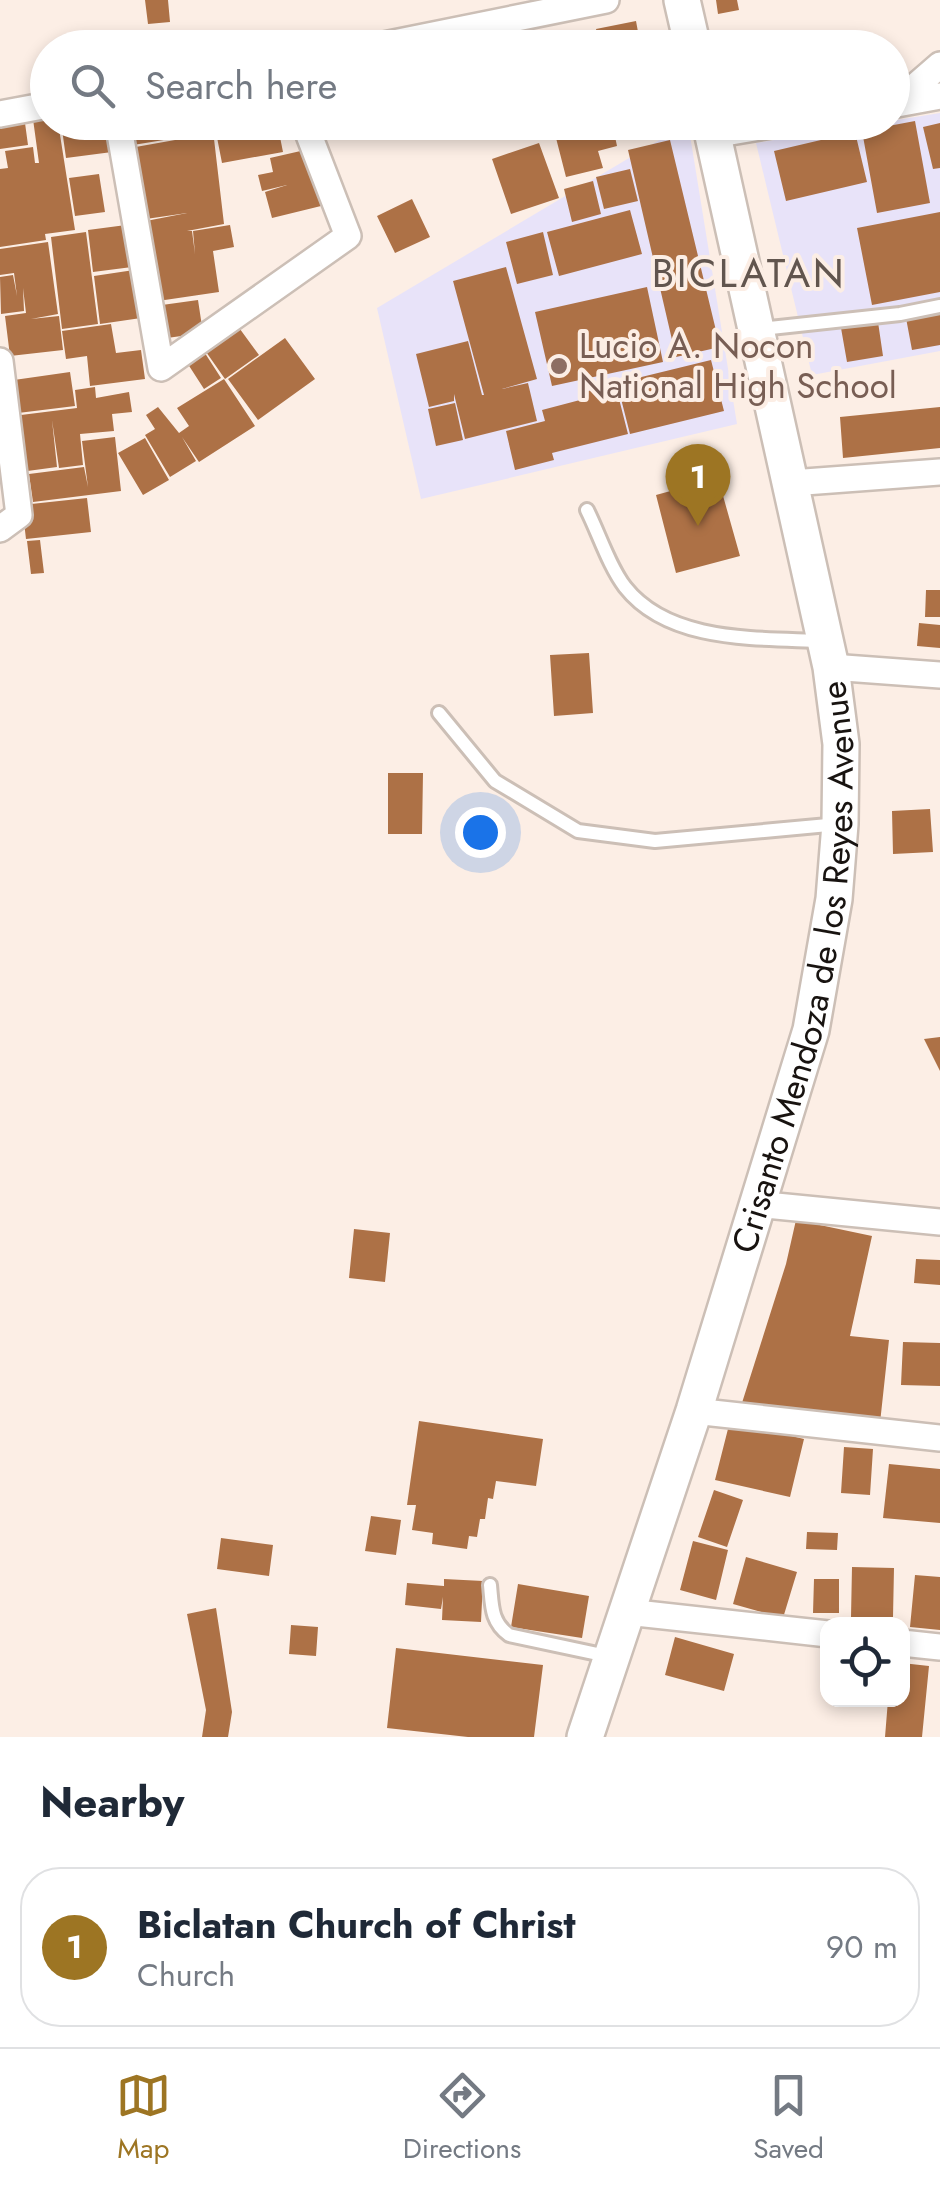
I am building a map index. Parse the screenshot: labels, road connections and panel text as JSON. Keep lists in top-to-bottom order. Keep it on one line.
{"streets":{"main road":["Crisanto Mendoza de los Reyes Avenue"]},"districts":["BICLATAN"],"places":["Lucio A. Nocon National High School"],"page":{"search":"Search here","pins":"1","heading":"Nearby","list":[{"mark":"1","name":"Biclatan Church of Christ","note":"Church","value":"90 m"}],"nav":["Map","Directions","Saved"]}}
